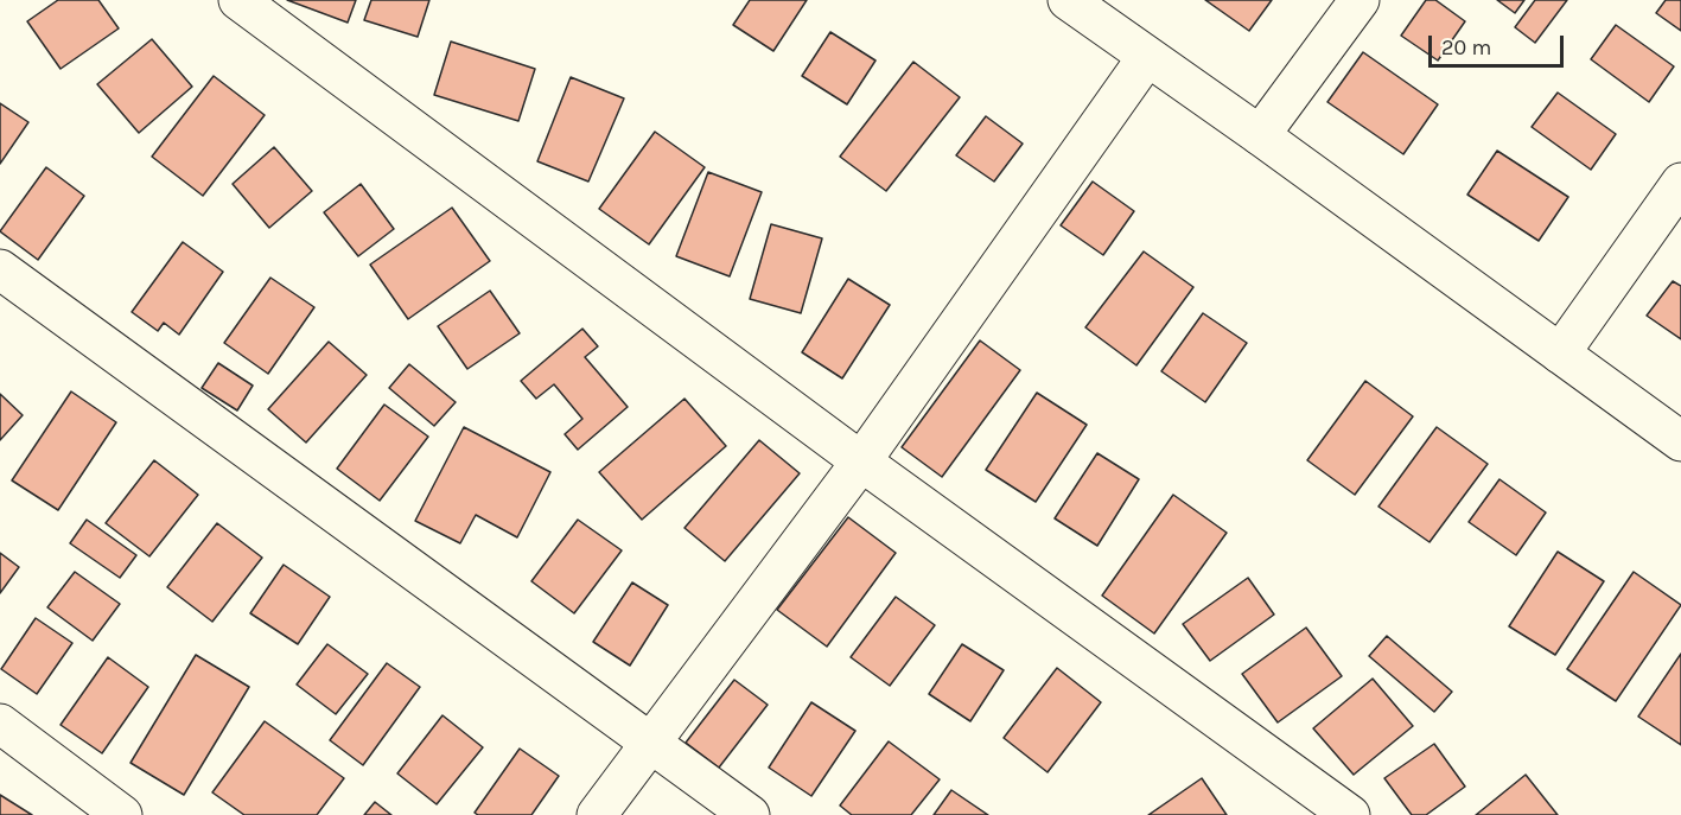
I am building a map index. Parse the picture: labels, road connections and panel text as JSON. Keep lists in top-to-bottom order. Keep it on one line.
{"scale_bar":"20 m"}
